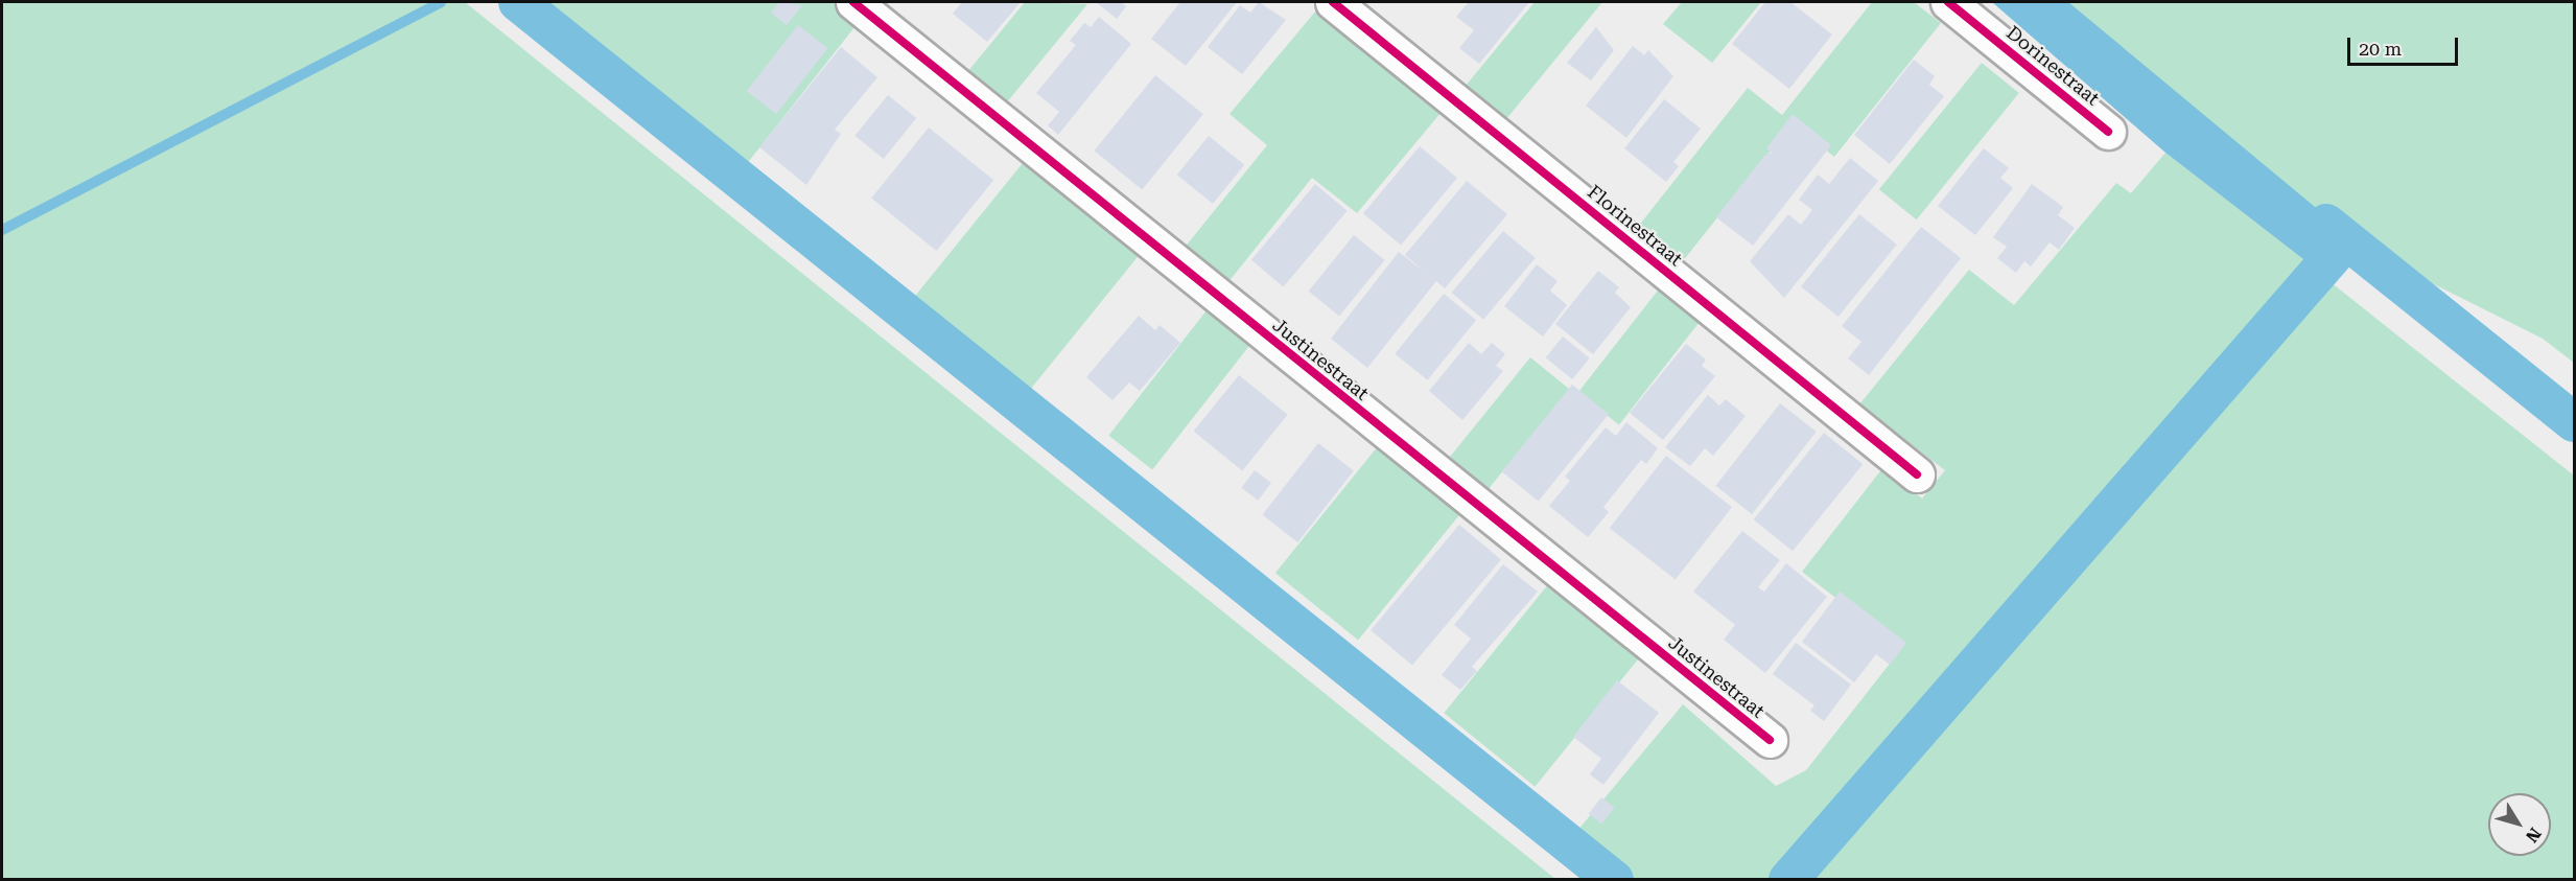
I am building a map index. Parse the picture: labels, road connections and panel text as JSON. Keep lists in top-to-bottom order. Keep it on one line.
{"streets":{"street":["Dorinestraat","Florinestraat","Justinestraat"]},"scale_bar":"20 m","north":"bottom right"}
